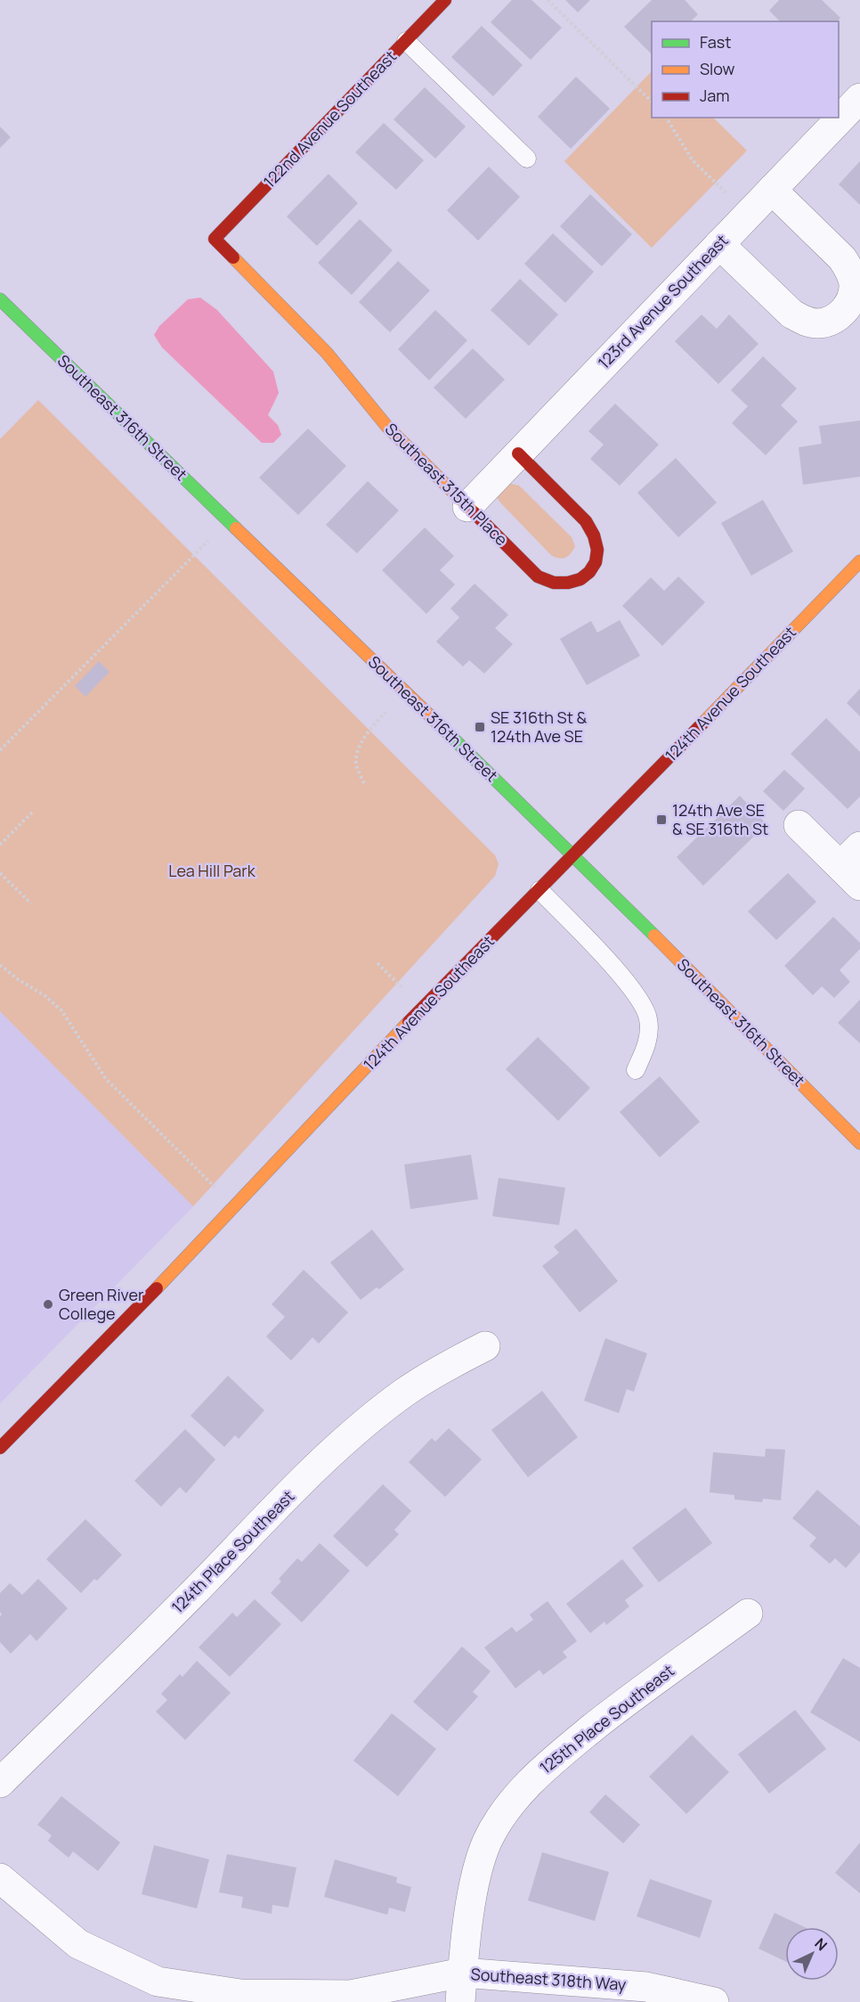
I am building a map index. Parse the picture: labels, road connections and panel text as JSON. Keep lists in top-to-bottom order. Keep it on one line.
{"streets":{"street":["122nd Avenue Southeast","123rd Avenue Southeast","Southeast 316th Street","Southeast 315th Place","124th Avenue Southeast","124th Place Southeast","125th Place Southeast","Southeast 318th Way"]},"crossings":[["122nd Avenue Southeast","Southeast 315th Place"],["123rd Avenue Southeast","Southeast 315th Place"],["Southeast 316th Street","124th Avenue Southeast"],["125th Place Southeast","Southeast 318th Way"]],"parks":["Lea Hill Park"],"places":{"transit":["SE 316th St & 124th Ave SE","124th Ave SE & SE 316th St"],"other":["Green River College"]},"legend":["Fast","Slow","Jam"],"north":"top right"}
